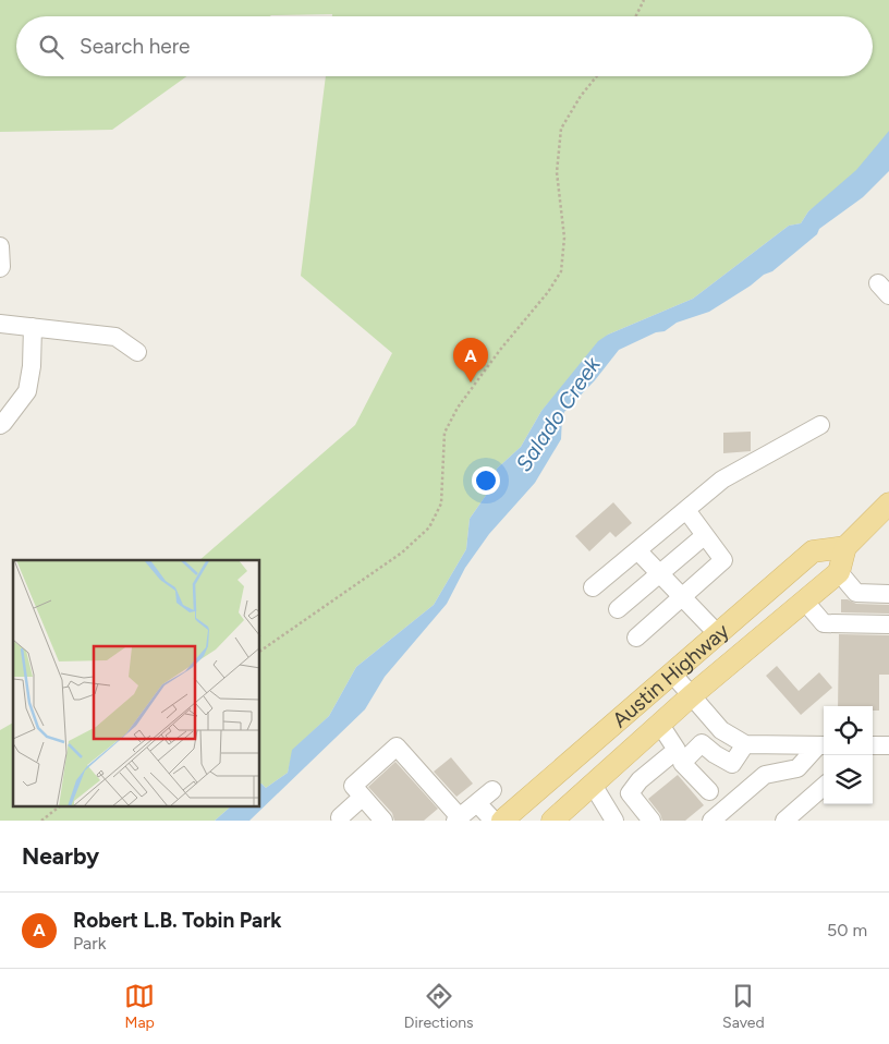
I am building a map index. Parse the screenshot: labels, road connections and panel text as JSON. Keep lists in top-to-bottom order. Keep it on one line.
{"streets":{"main road":["Austin Highway"]},"water":["Salado Creek"],"page":{"search":"Search here","pins":"A","heading":"Nearby","list":[{"mark":"A","name":"Robert L.B. Tobin Park","note":"Park","value":"50 m"}],"nav":["Map","Directions","Saved"]}}
